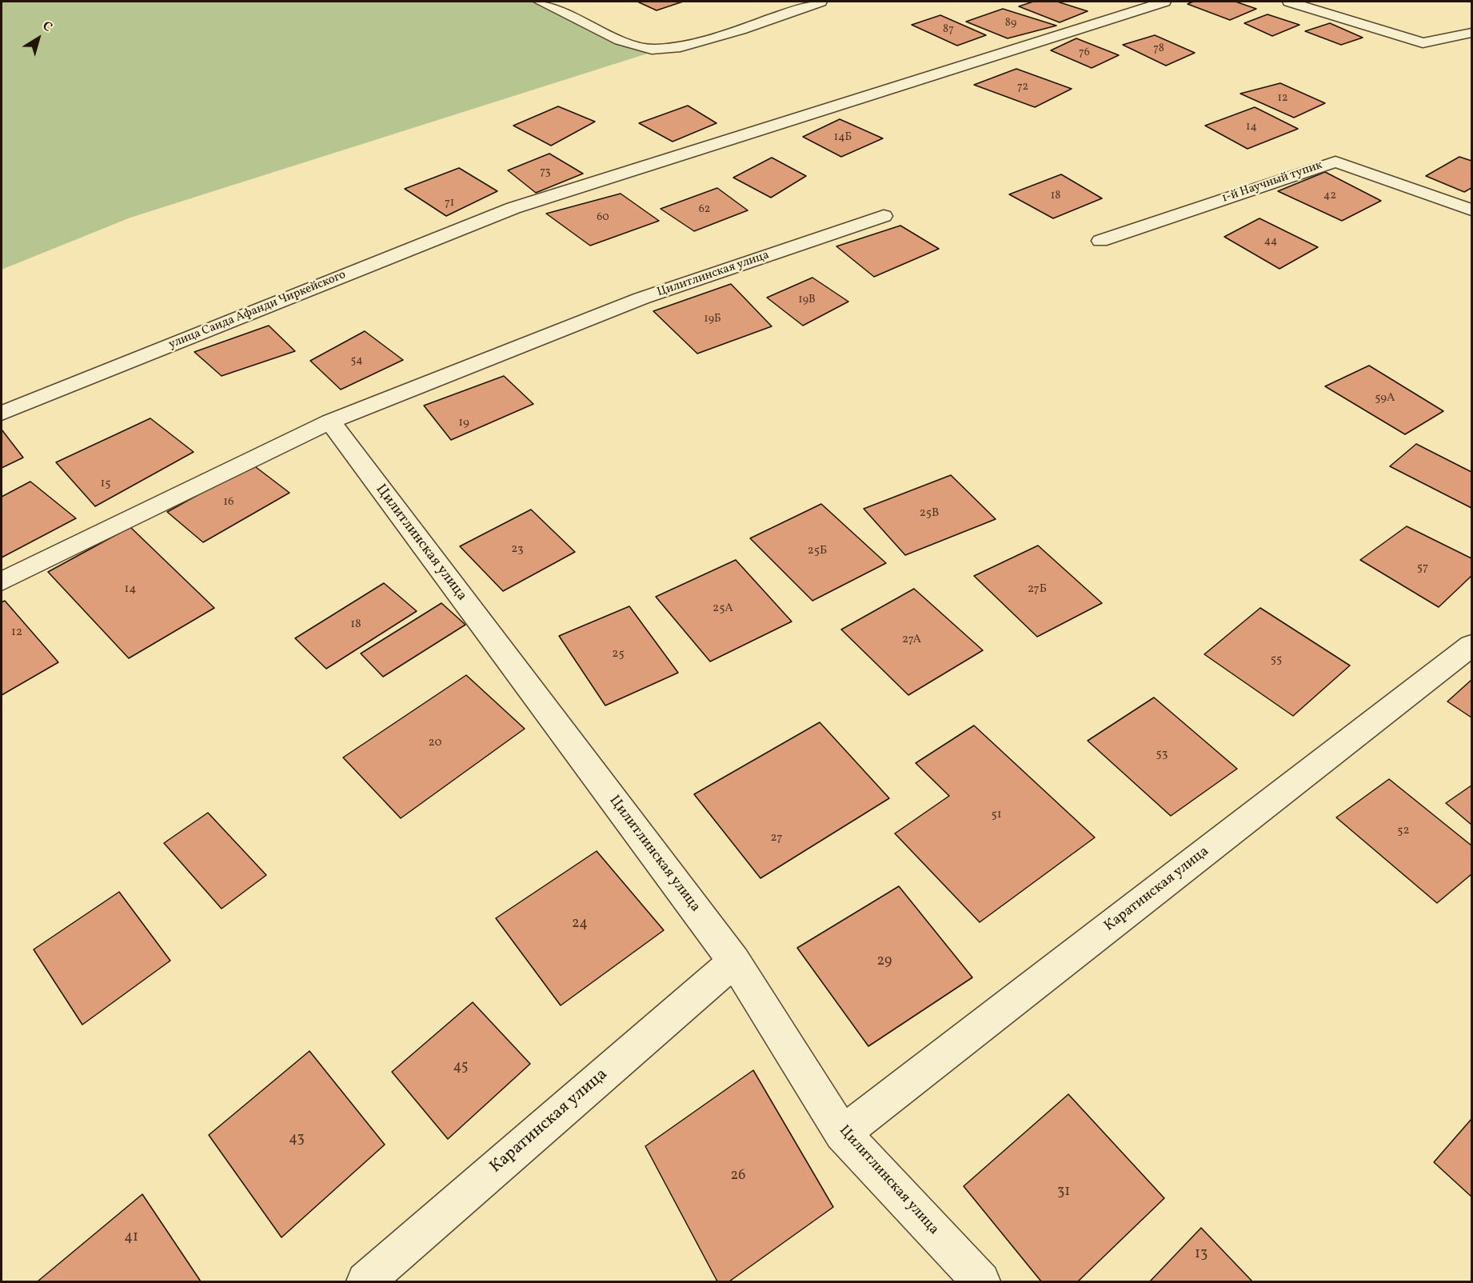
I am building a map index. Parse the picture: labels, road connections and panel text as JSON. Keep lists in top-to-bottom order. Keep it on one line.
{"streets":{"street":["1-й Научный тупик","Цилитлинская улица","улица Саида Афанди Чиркейского","Каратинская улица"]},"crossings":[["Цилитлинская улица","Каратинская улица"]],"house_numbers":["89","87","78","76","72","12","14","14Б","73","18","42","71","62","60","44","19В","19Б","54","59А","19","15","16","25В","23","25Б","57","14","27Б","25А","18","12","27А","25","55","20","53","51","52","27","24","29","45","43","26","31","41","13"],"north":"top right"}
